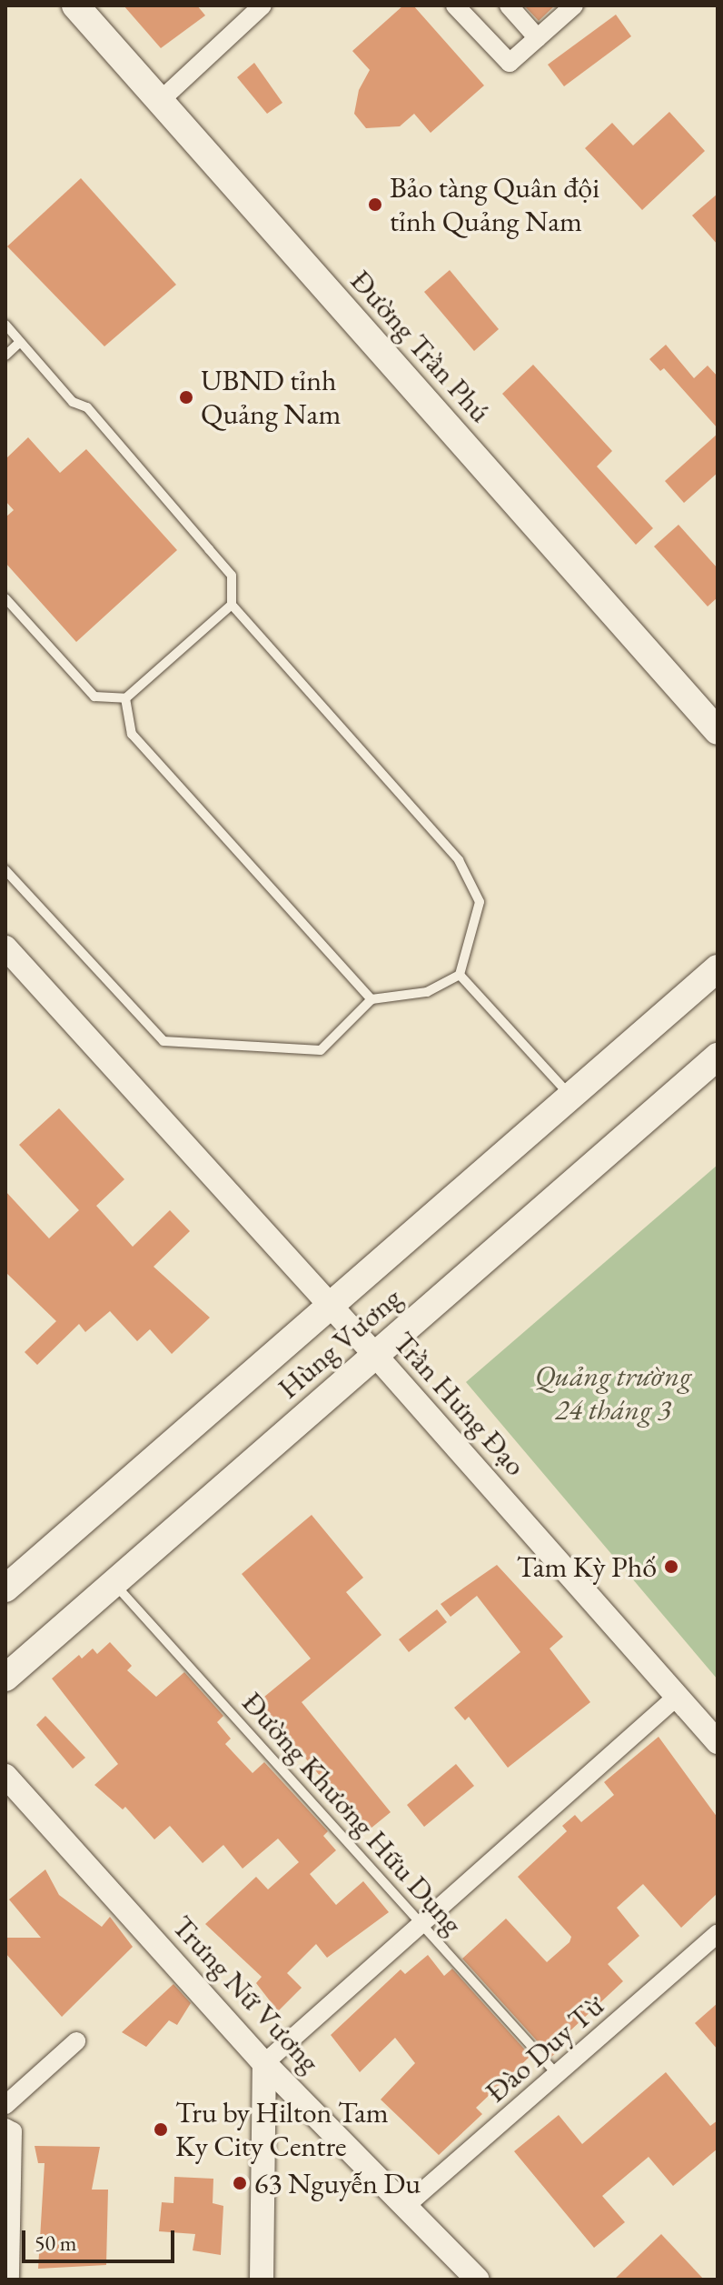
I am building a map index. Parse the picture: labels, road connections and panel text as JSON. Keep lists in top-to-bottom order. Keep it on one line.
{"streets":{"main road":["Đường Trần Phú","Hùng Vương"],"street":["Trần Hưng Đạo","Trưng Nữ Vương","Đào Duy Từ"],"lane":["Đường Khương Hữu Dụng"]},"crossings":[["Hùng Vương","Trần Hưng Đạo"],["Hùng Vương","Đường Khương Hữu Dụng"],["Đường Khương Hữu Dụng","Đào Duy Từ"],["Trưng Nữ Vương","Đào Duy Từ"]],"parks":["Quảng trường 24 tháng 3"],"places":["Bảo tàng Quân đội tỉnh Quảng Nam","UBND tỉnh Quảng Nam","Tam Kỳ Phố","Tru by Hilton Tam Ky City Centre","63 Nguyễn Du"],"scale_bar":"50 m"}
